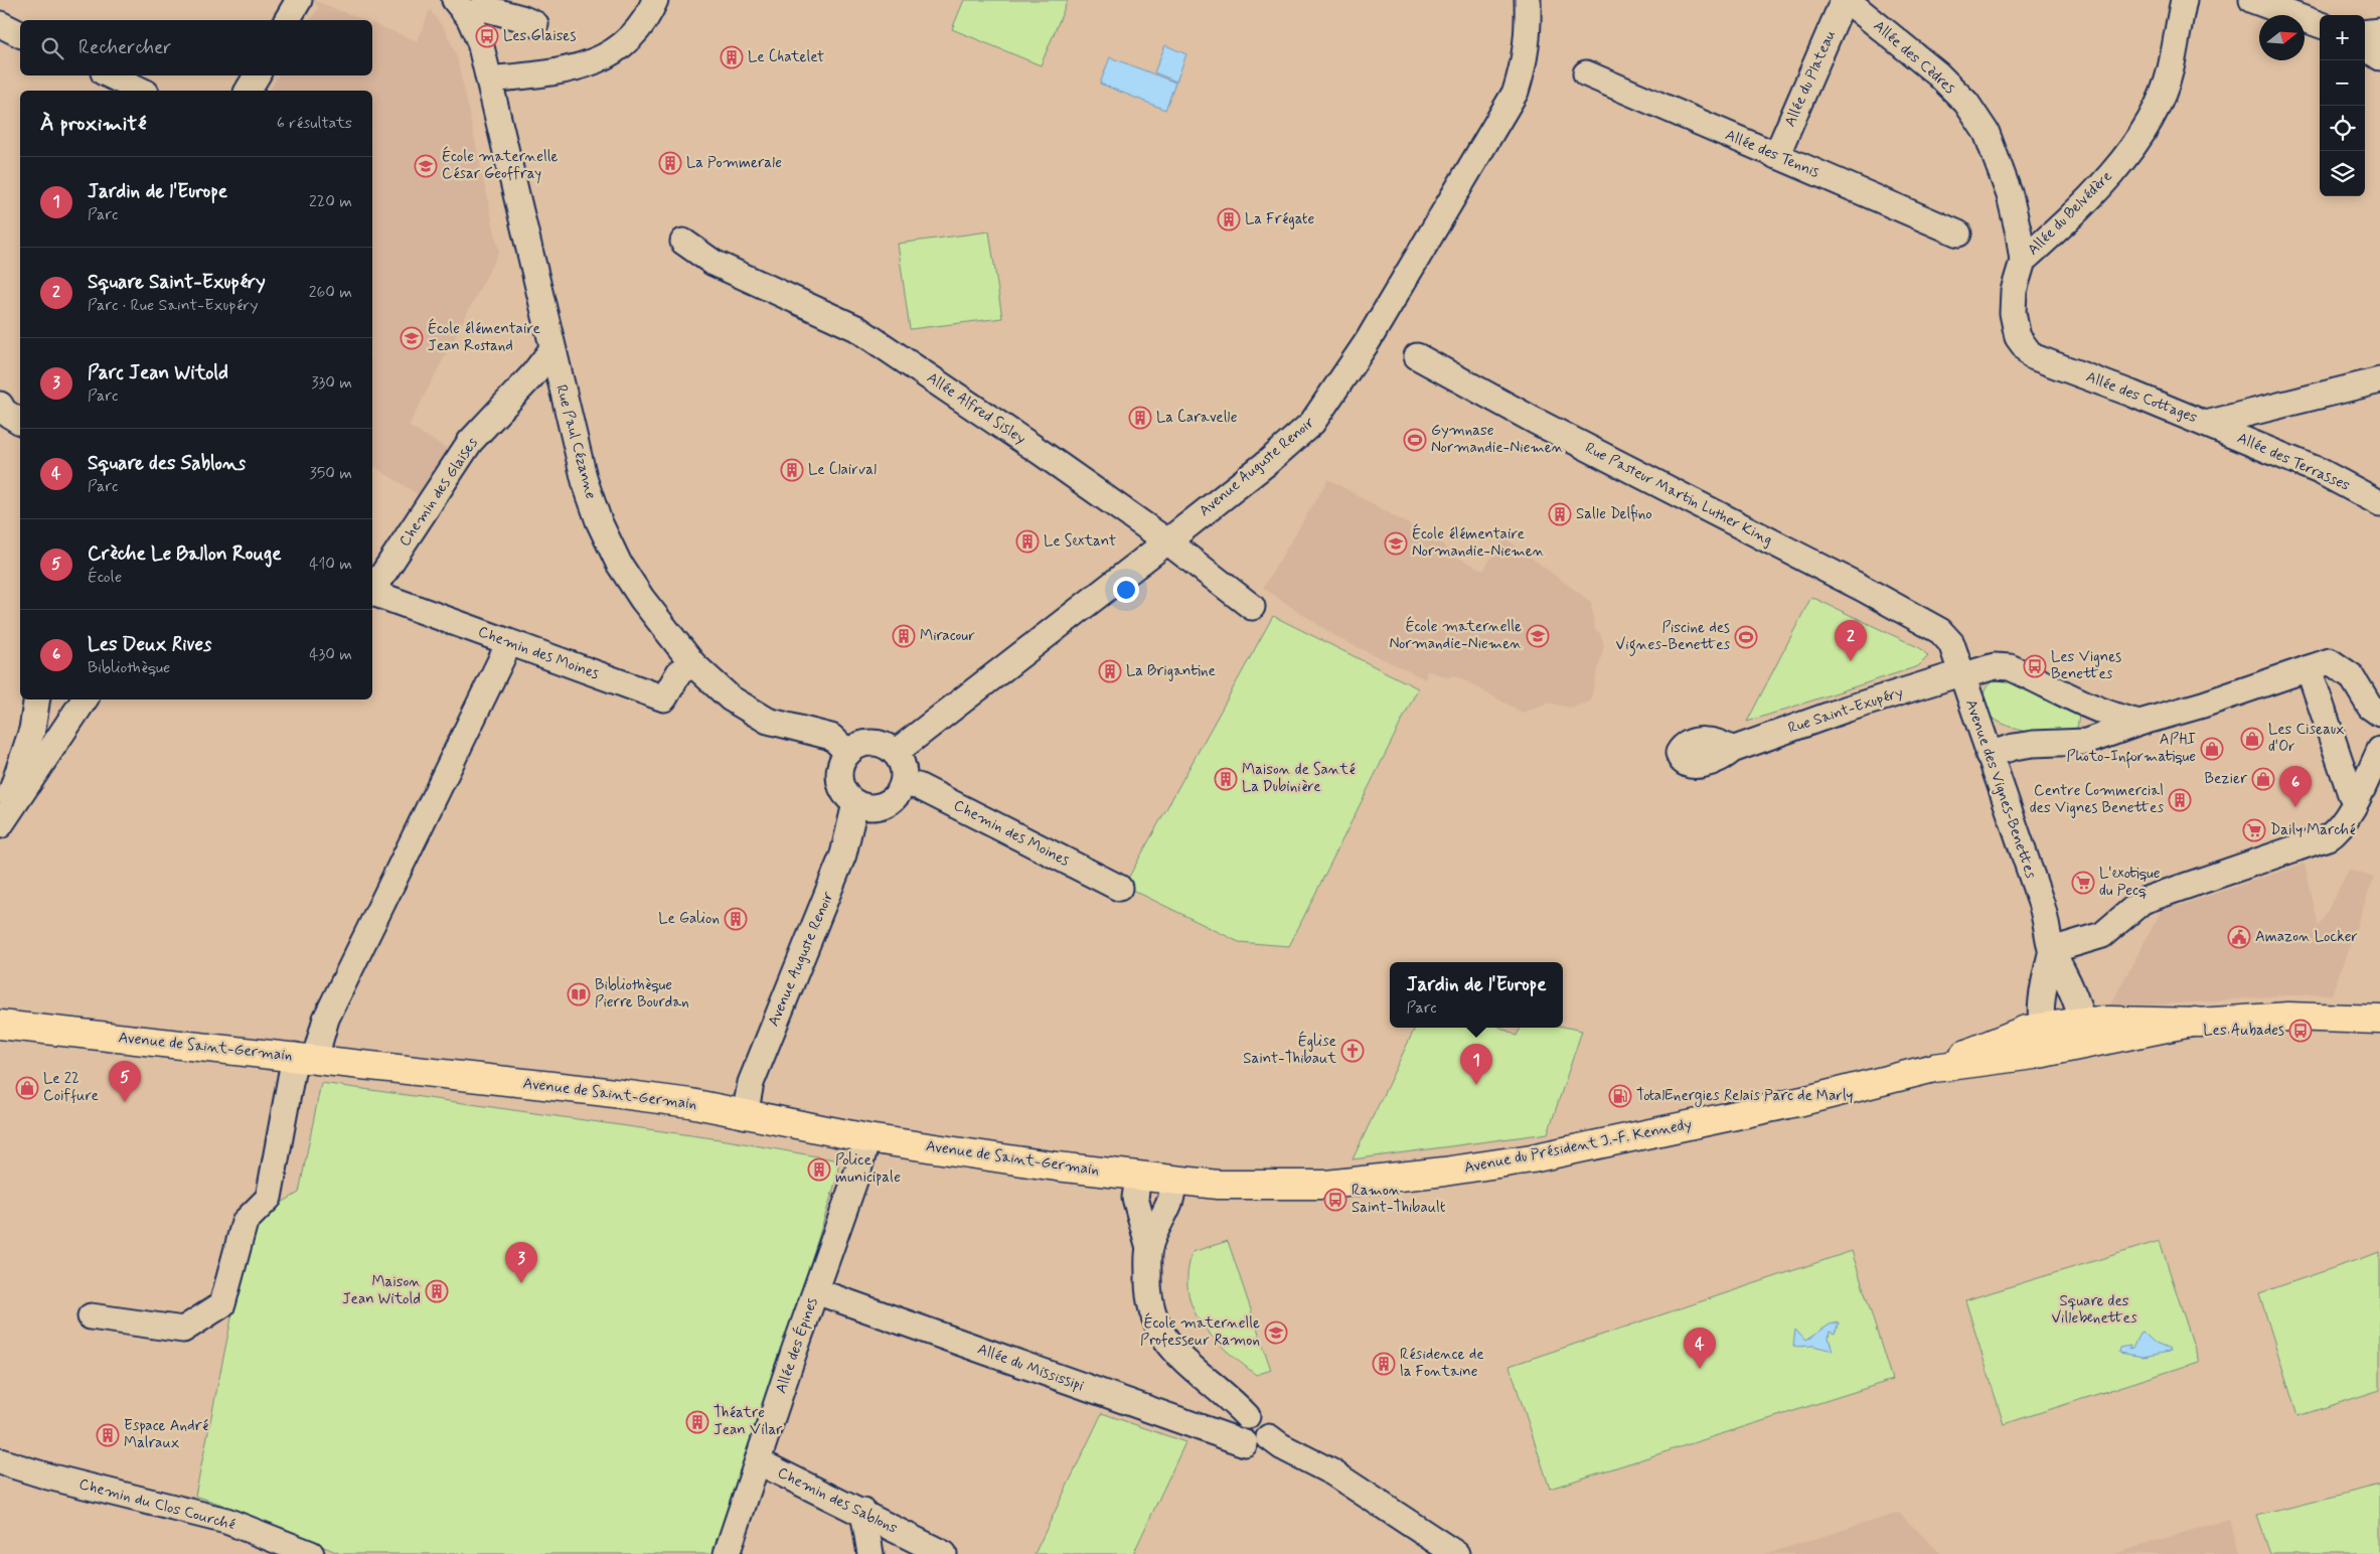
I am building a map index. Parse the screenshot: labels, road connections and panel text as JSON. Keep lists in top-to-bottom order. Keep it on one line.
{"streets":{"main road":["Avenue de Saint-Germain","Avenue du Président J.-F. Kennedy"],"street":["Allée des Cèdres","Allée du Plateau","Allée des Tennis","Allée du Belvédère","Allée des Cottages","Allée Alfred Sisley","Rue Paul Cézanne","Allée des Terrasses","Avenue Auguste Renoir","Chemin des Glaises","Rue Pasteur Martin Luther King","Chemin des Moines","Rue Saint-Exupéry","Avenue des Vignes-Benettes","Allée des Épines","Allée du Mississipi","Chemin des Sablons","Chemin du Clos Courché"]},"crossings":[["Allée des Cèdres","Allée du Plateau"],["Allée des Cèdres","Allée du Belvédère"],["Allée des Cèdres","Allée des Cottages"],["Allée du Plateau","Allée des Tennis"],["Allée du Belvédère","Allée des Cottages"],["Allée des Cottages","Allée des Terrasses"],["Allée Alfred Sisley","Avenue Auguste Renoir"],["Rue Paul Cézanne","Avenue Auguste Renoir"],["Rue Paul Cézanne","Chemin des Glaises"],["Rue Paul Cézanne","Chemin des Moines"],["Avenue Auguste Renoir","Chemin des Moines"],["Avenue Auguste Renoir","Avenue de Saint-Germain"],["Rue Pasteur Martin Luther King","Avenue des Vignes-Benettes"],["Rue Saint-Exupéry","Avenue des Vignes-Benettes"],["Avenue des Vignes-Benettes","Avenue du Président J.-F. Kennedy"],["Avenue de Saint-Germain","Avenue du Président J.-F. Kennedy"],["Avenue de Saint-Germain","Allée des Épines"],["Allée des Épines","Allée du Mississipi"],["Allée des Épines","Chemin des Sablons"]],"parks":["Square des Villebenettes"],"places":{"bus stop":["Les Glaises","Les Vignes Benettes","Les Aubades","Ramon Saint-Thibault"],"building":["Le Chatelet","La Pommerale","La Frégate","La Caravelle","Le Clairval","Salle Delfino","Le Sextant","Miracour","La Brigantine","Maison de Santé La Dubinière","Centre Commercial des Vignes Benettes","Le Galion","Police municipale","Maison Jean Witold","Résidence de la Fontaine","Théatre Jean Vilar","Espace André Malraux"],"school or university":["École maternelle César Geoffray","École élémentaire Jean Rostand","École élémentaire Normandie-Niemen","École maternelle Normandie-Niemen","École maternelle Professeur Ramon"],"sports":["Gymnase Normandie-Niemen","Piscine des Vignes-Benettes"],"shop":["Les Ciseaux d'Or","APHI Photo-Informatique","Bezier","Le 22 Coiffure"],"supermarket":["Daily Marché","L'exotique du Pecq"],"public building":["Amazon Locker"],"library":["Bibliothèque Pierre Bourdan"],"church":["Église Saint-Thibaut"],"fuel station":["TotalEnergies Relais Parc de Marly"]},"north":"right","page":{"map_buttons":["+","−"],"search":"Rechercher","heading":["À proximité","6 résultats"],"list":[{"mark":"1","name":"Jardin de l'Europe","note":"Parc","value":"220 m"},{"mark":"2","name":"Square Saint-Exupéry","note":"Parc · Rue Saint-Exupéry","value":"260 m"},{"mark":"3","name":"Parc Jean Witold","note":"Parc","value":"330 m"},{"mark":"4","name":"Square des Sablons","note":"Parc","value":"350 m"},{"mark":"5","name":"Crèche Le Ballon Rouge","note":"École","value":"410 m"},{"mark":"6","name":"Les Deux Rives","note":"Bibliothèque","value":"430 m"}],"pins":["2","6","1","5","3","4"],"popup":["Jardin de l'Europe","Parc"]}}
